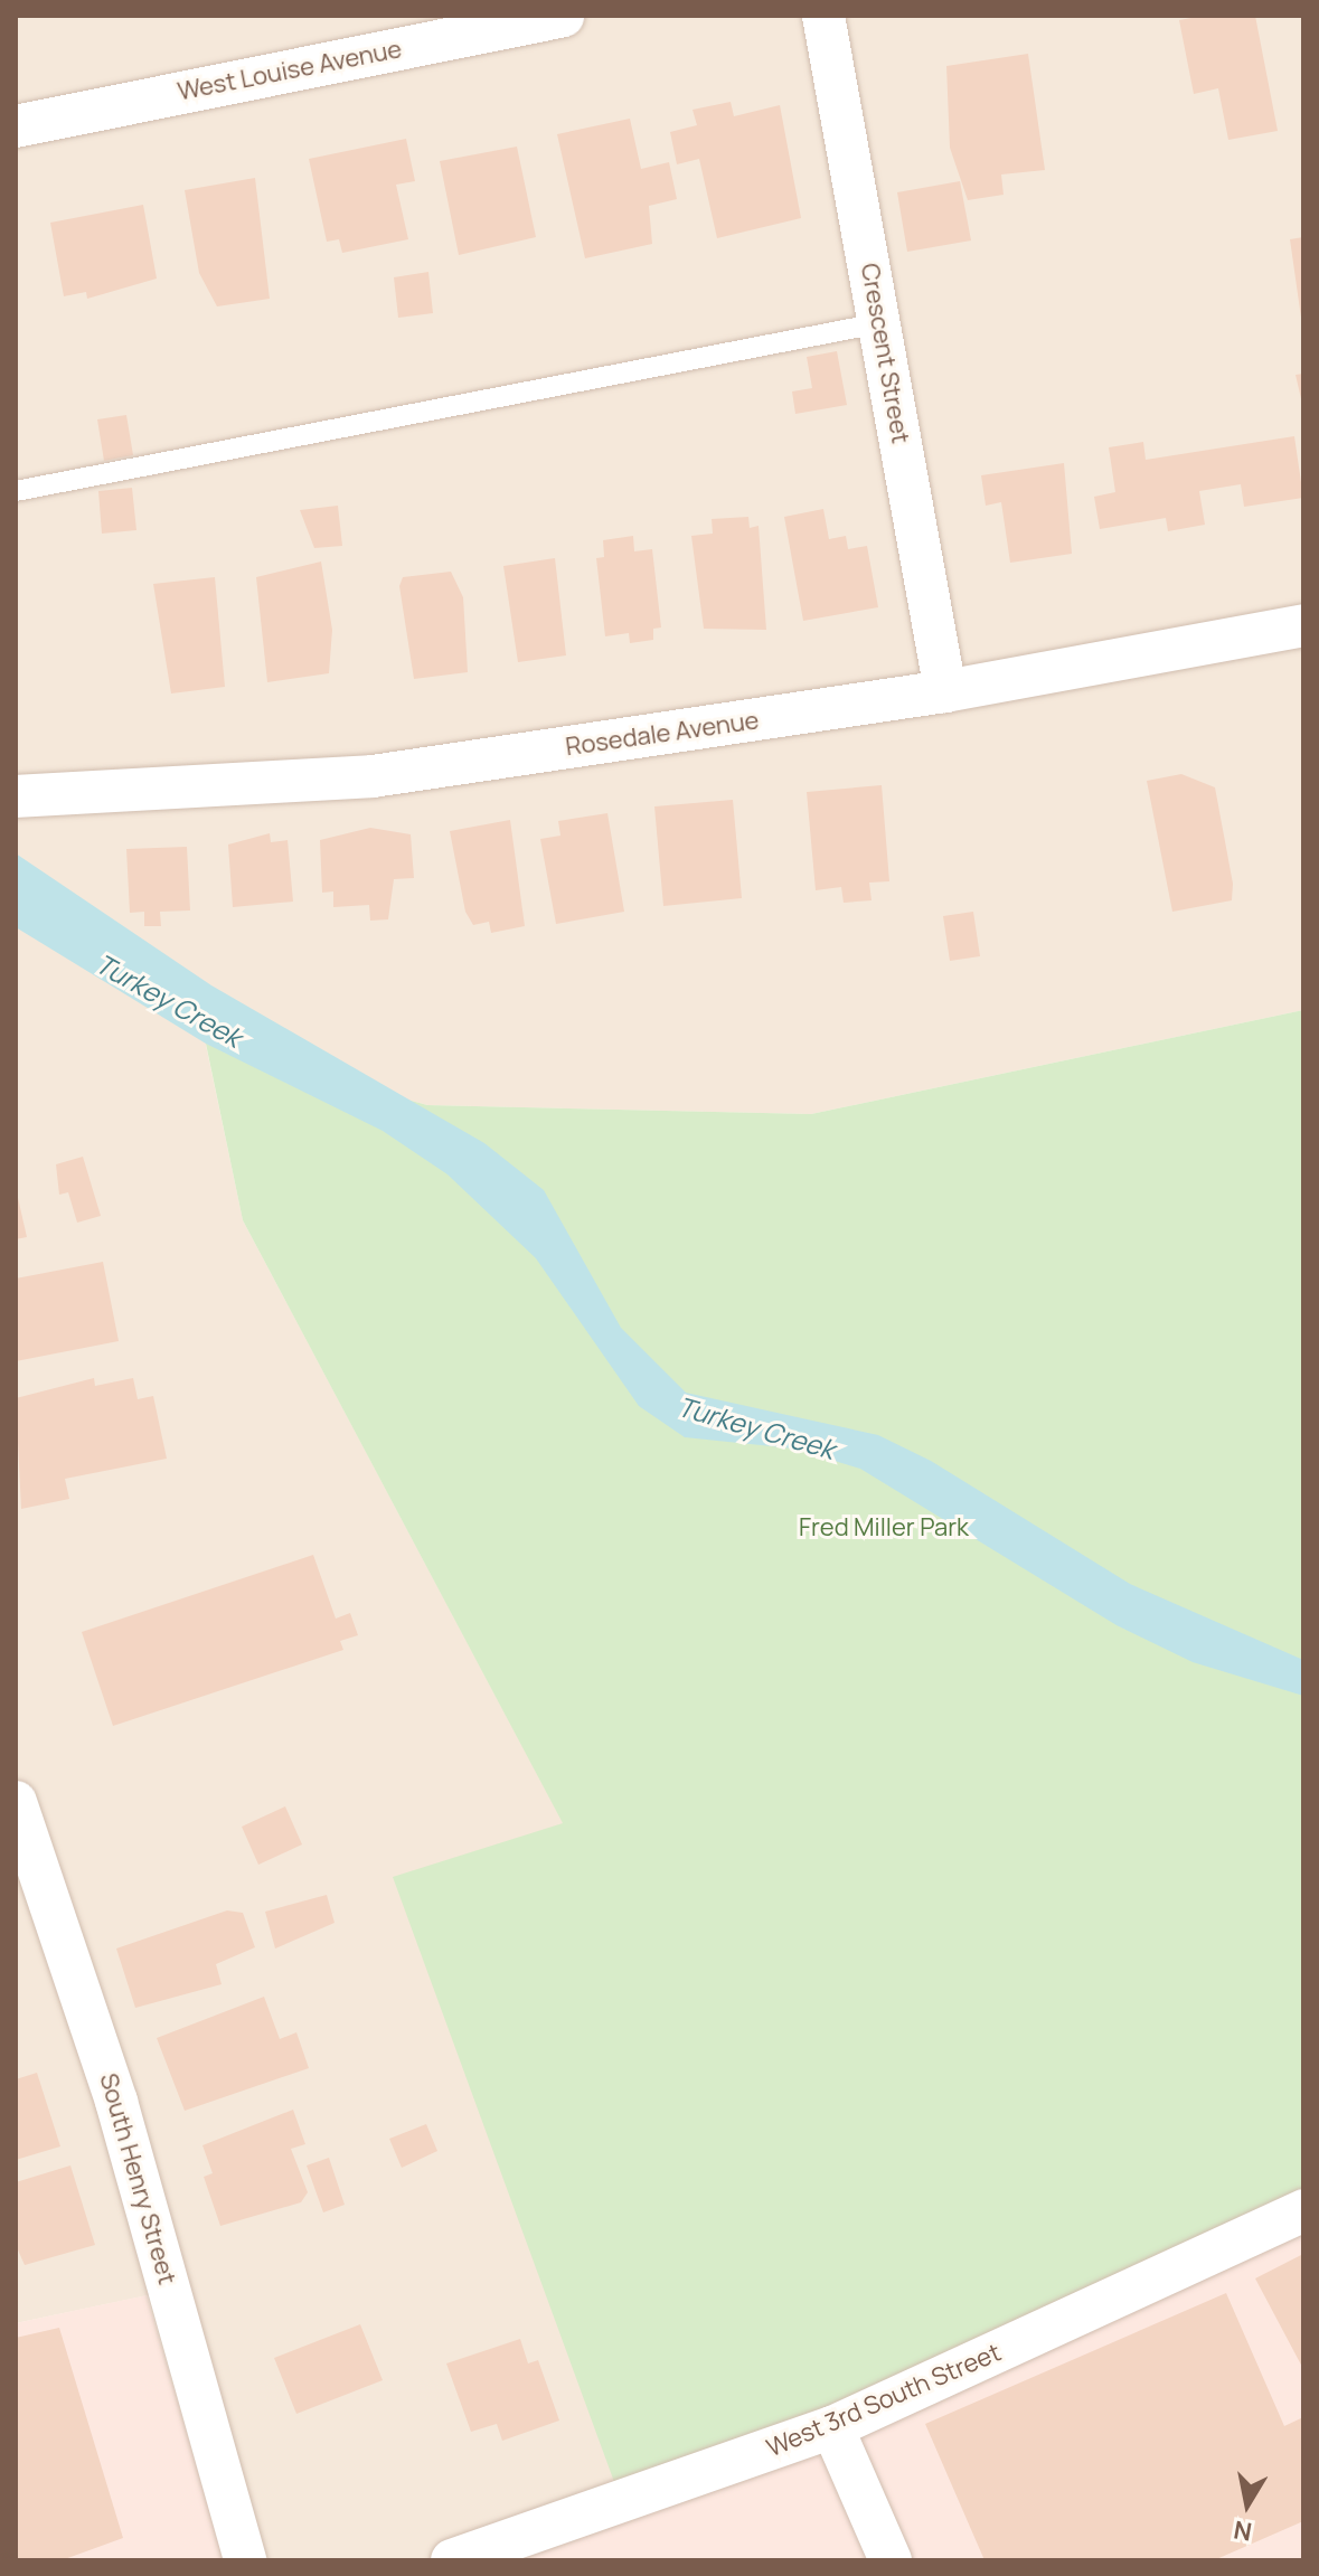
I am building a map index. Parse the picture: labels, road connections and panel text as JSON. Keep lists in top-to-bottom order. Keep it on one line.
{"streets":{"street":["West Louise Avenue","Crescent Street","Rosedale Avenue","South Henry Street","West 3rd South Street"]},"crossings":[["Crescent Street","Rosedale Avenue"]],"water":["Turkey Creek"],"parks":["Fred Miller Park"],"north":"bottom"}
